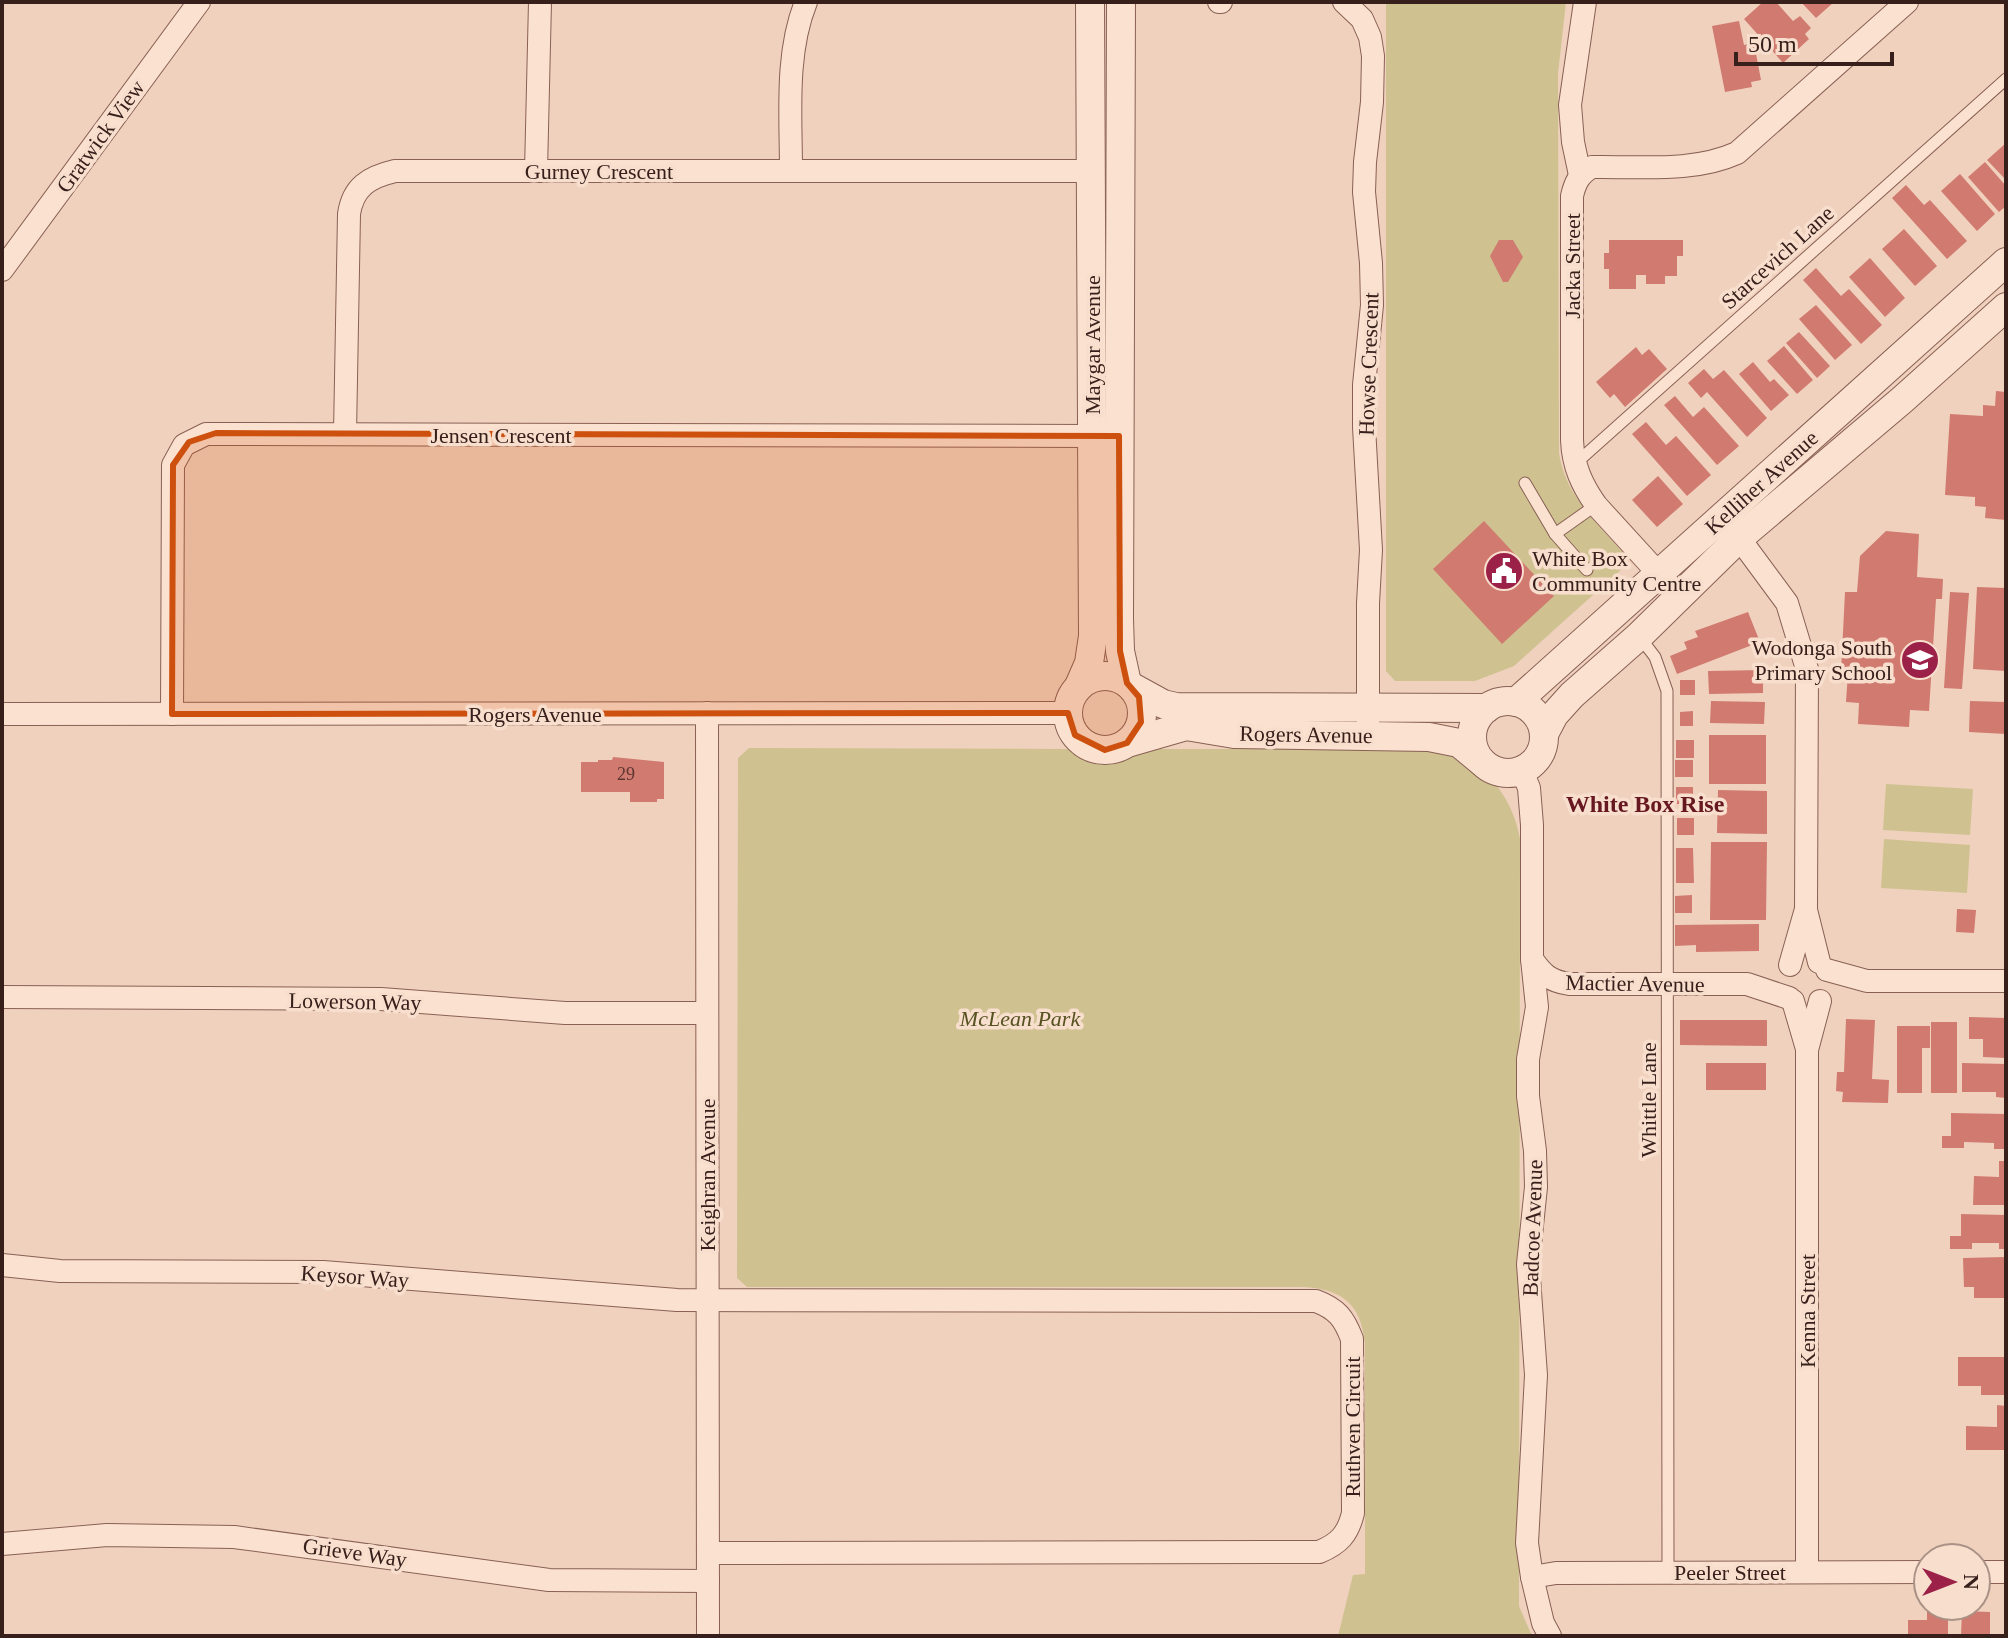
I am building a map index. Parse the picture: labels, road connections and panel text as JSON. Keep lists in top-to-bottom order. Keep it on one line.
{"streets":{"street":["Gratwick View","Gurney Crescent","Jacka Street","Maygar Avenue","Howse Crescent","Jensen Crescent","Kelliher Avenue","Rogers Avenue","Mactier Avenue","Lowerson Way","Keighran Avenue","Badcoe Avenue","Keysor Way","Kenna Street","Ruthven Circuit","Grieve Way","Peeler Street"],"lane":["Starcevich Lane","Whittle Lane"]},"crossings":[["Gurney Crescent","Maygar Avenue"],["Gurney Crescent","Jensen Crescent"],["Starcevich Lane","Jacka Street"],["Jacka Street","Kelliher Avenue"],["Maygar Avenue","Jensen Crescent"],["Maygar Avenue","Rogers Avenue"],["Howse Crescent","Rogers Avenue"],["Jensen Crescent","Rogers Avenue"],["Kelliher Avenue","Rogers Avenue"],["Kelliher Avenue","Whittle Lane"],["Kelliher Avenue","Badcoe Avenue"],["Rogers Avenue","Keighran Avenue"],["Rogers Avenue","Badcoe Avenue"],["Mactier Avenue","Whittle Lane"],["Mactier Avenue","Badcoe Avenue"],["Mactier Avenue","Kenna Street"],["Lowerson Way","Keighran Avenue"],["Whittle Lane","Peeler Street"],["Keighran Avenue","Keysor Way"],["Keighran Avenue","Ruthven Circuit"],["Keighran Avenue","Grieve Way"],["Badcoe Avenue","Peeler Street"],["Keysor Way","Ruthven Circuit"],["Kenna Street","Peeler Street"]],"districts":["White Box Rise"],"parks":["McLean Park"],"places":{"public building":["White Box Community Centre"],"school or university":["Wodonga South Primary School"]},"house_numbers":["29"],"scale_bar":"50 m","north":"right"}
